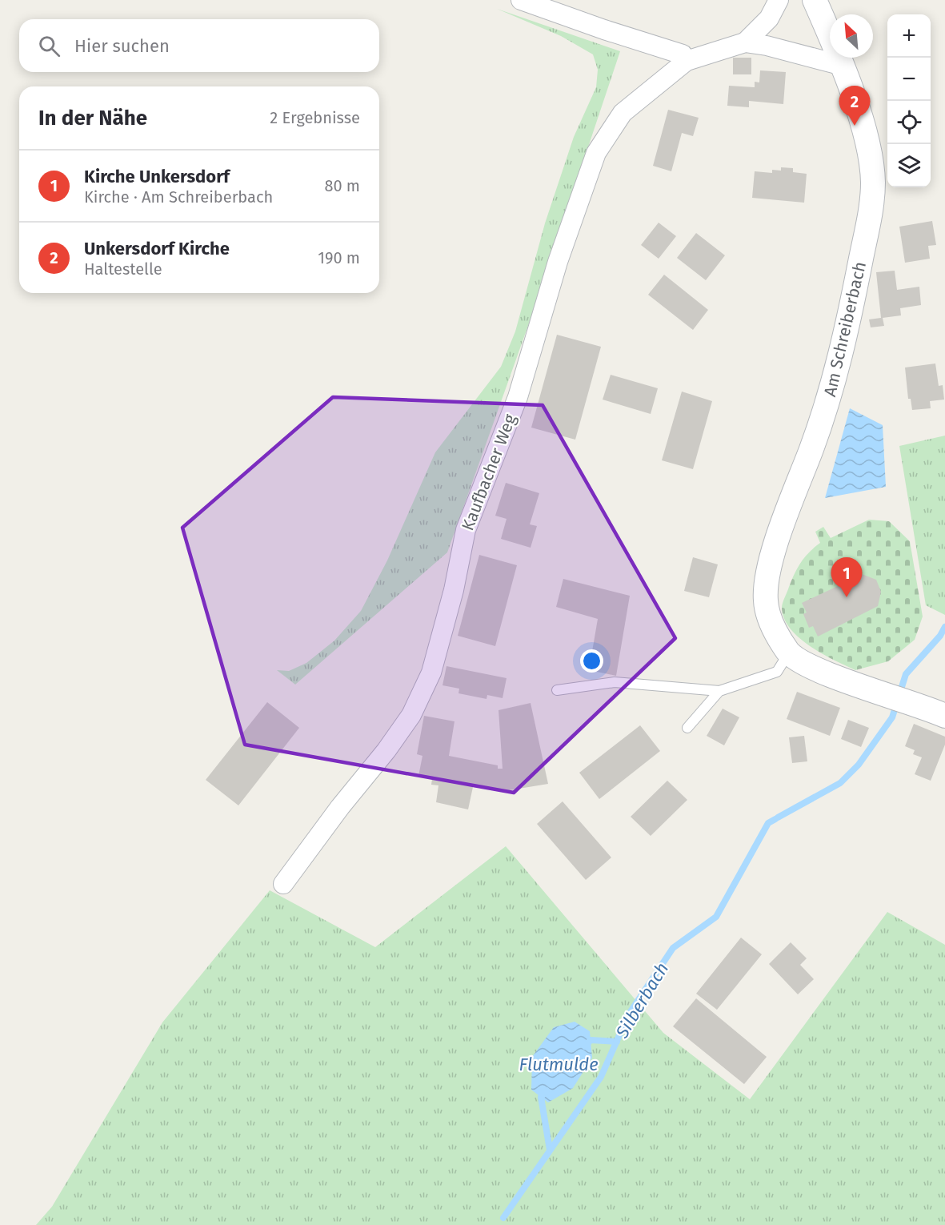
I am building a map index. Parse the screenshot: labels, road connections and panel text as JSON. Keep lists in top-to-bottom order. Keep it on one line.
{"streets":{"street":["Am Schreiberbach","Kaufbacher Weg"]},"water":["Silberbach","Flutmulde"],"north":"top left","page":{"map_buttons":["+","−"],"search":"Hier suchen","pins":["2","1"],"heading":["In der Nähe","2 Ergebnisse"],"list":[{"mark":"1","name":"Kirche Unkersdorf","note":"Kirche · Am Schreiberbach","value":"80 m"},{"mark":"2","name":"Unkersdorf Kirche","note":"Haltestelle","value":"190 m"}]}}
